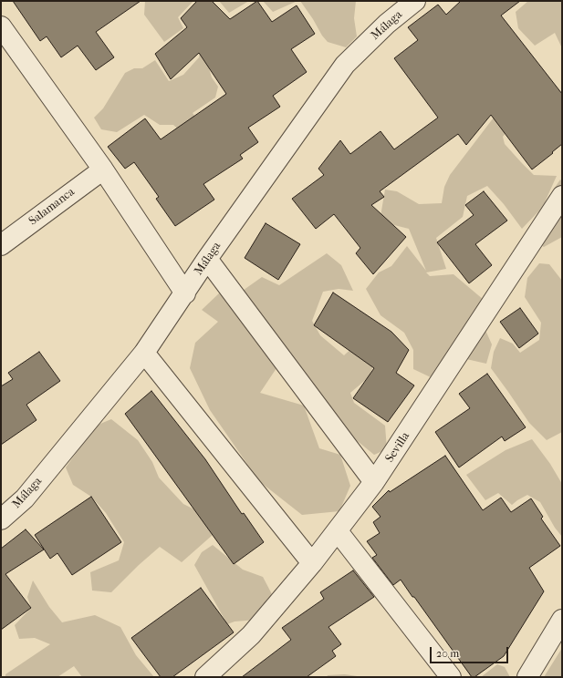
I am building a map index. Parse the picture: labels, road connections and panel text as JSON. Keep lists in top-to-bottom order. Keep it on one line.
{"streets":{"street":["Málaga","Salamanca","Sevilla"]},"scale_bar":"20 m"}
